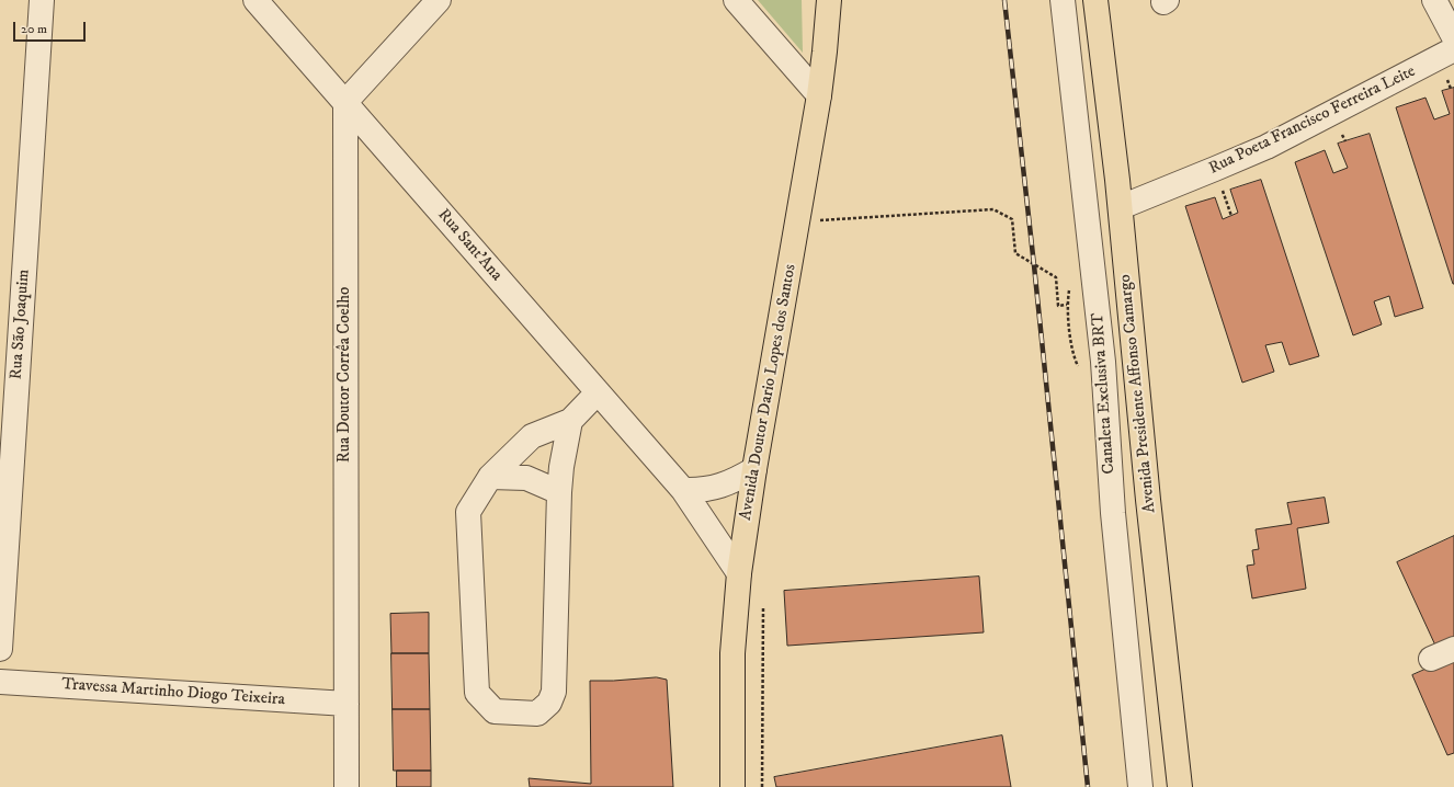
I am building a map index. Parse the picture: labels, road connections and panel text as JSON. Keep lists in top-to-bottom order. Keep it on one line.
{"streets":{"main road":["Avenida Doutor Dario Lopes dos Santos","Avenida Presidente Affonso Camargo"],"street":["Rua Poeta Francisco Ferreira Leite","Rua Sant'Ana","Rua São Joaquim","Rua Doutor Corrêa Coelho","Canaleta Exclusiva BRT","Travessa Martinho Diogo Teixeira"]},"crossings":[["Rua Poeta Francisco Ferreira Leite","Avenida Presidente Affonso Camargo"],["Rua Sant'Ana","Rua Doutor Corrêa Coelho"],["Rua Sant'Ana","Avenida Doutor Dario Lopes dos Santos"],["Rua Doutor Corrêa Coelho","Travessa Martinho Diogo Teixeira"]],"scale_bar":"20 m"}
